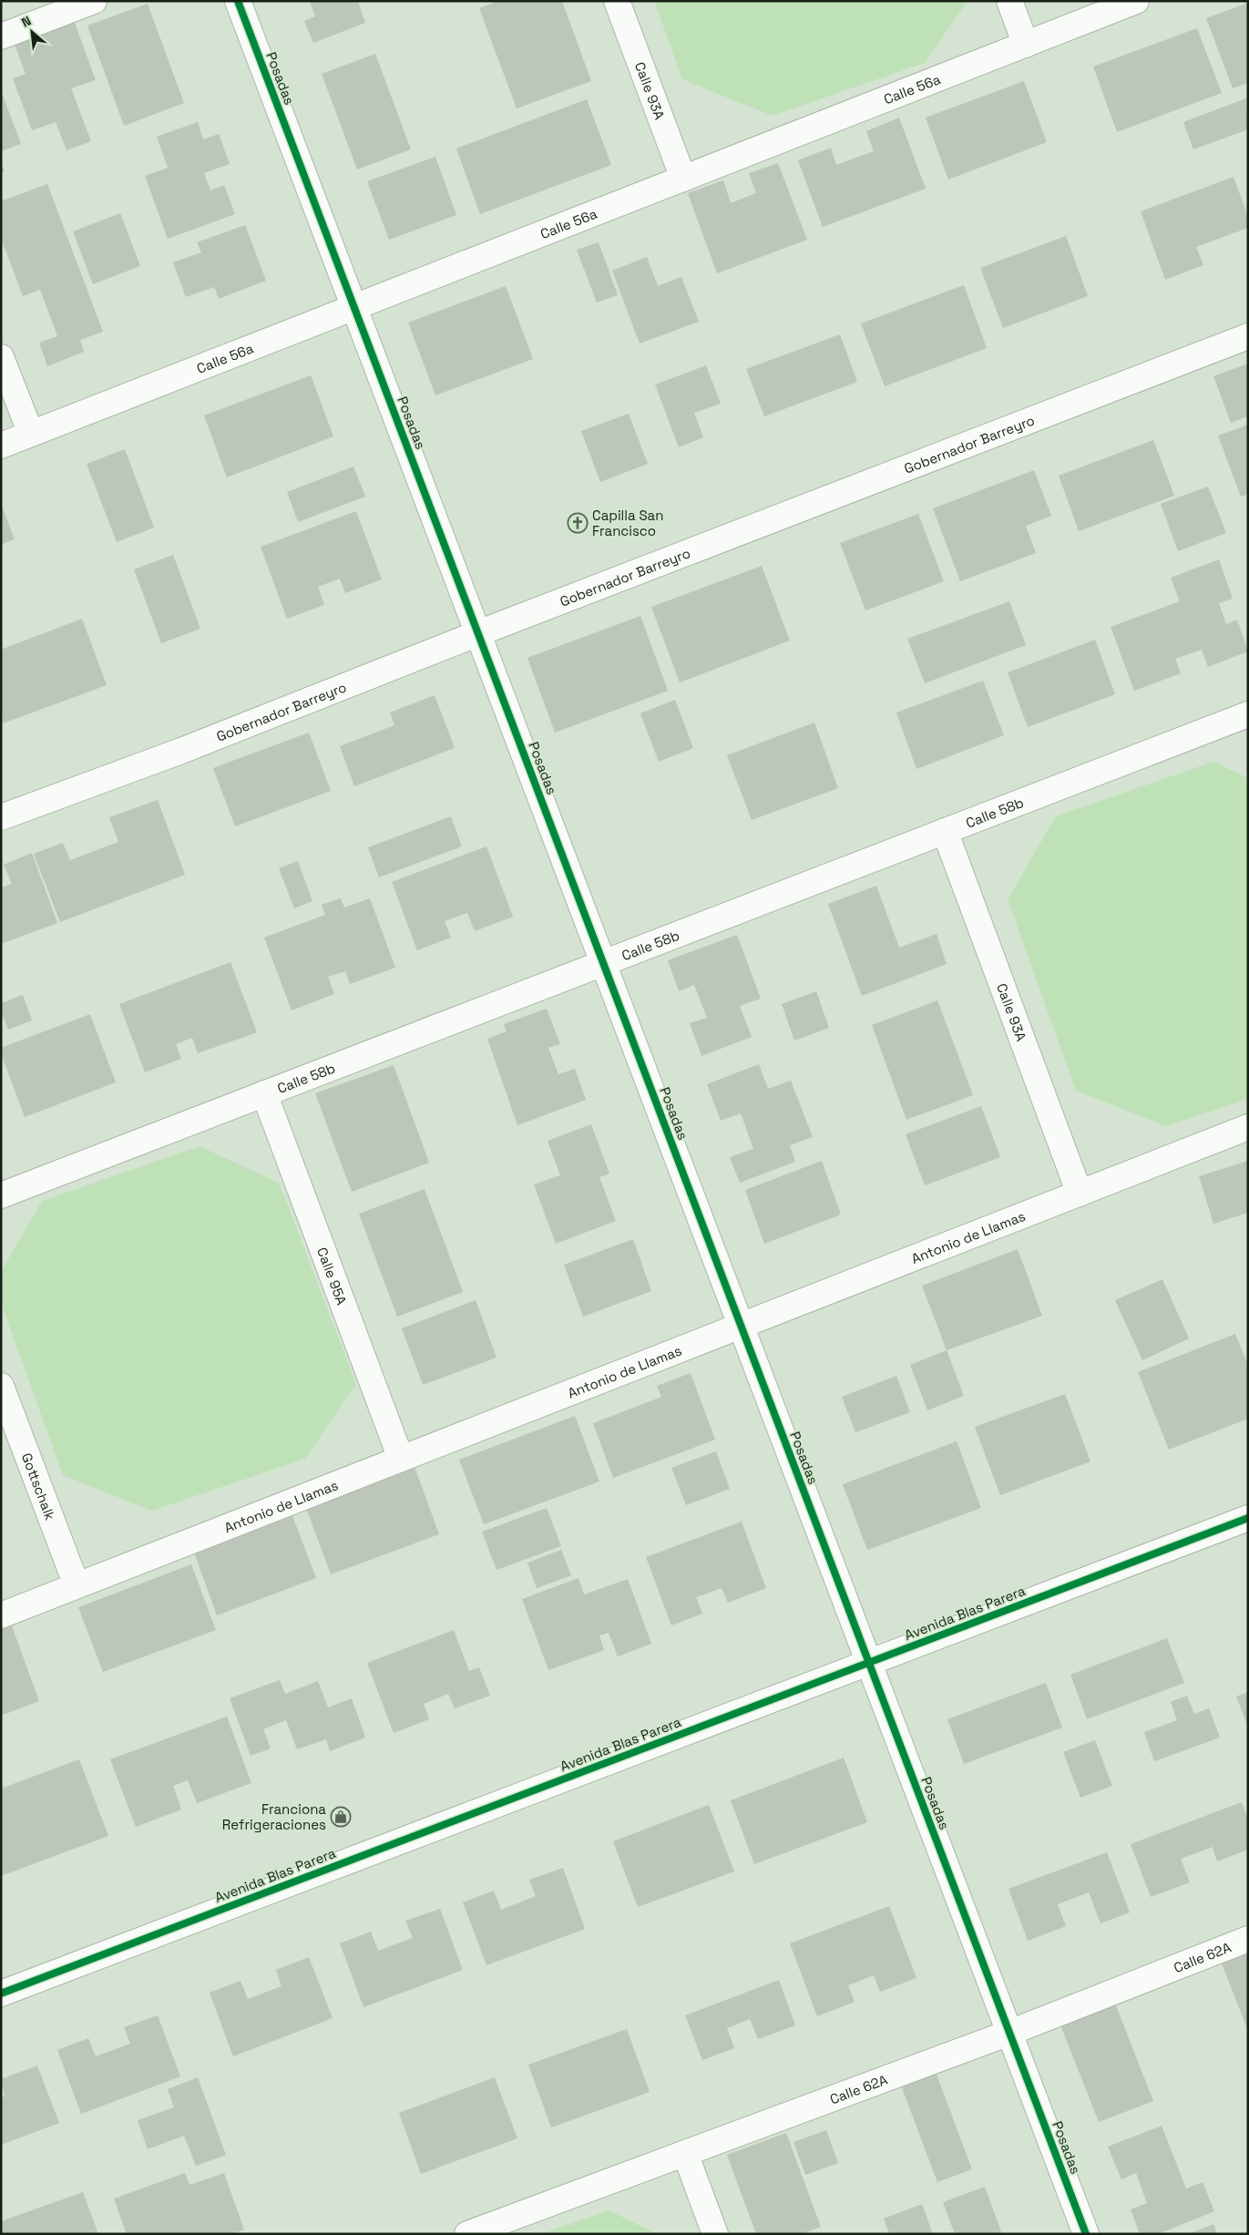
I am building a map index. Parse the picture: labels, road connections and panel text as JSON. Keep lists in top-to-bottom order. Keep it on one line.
{"streets":{"street":["Posadas","Calle 56a","Calle 93A","Gobernador Barreyro","Calle 58b","Antonio de Llamas","Calle 95A","Gottschalk","Avenida Blas Parera","Calle 62A"]},"crossings":[["Posadas","Calle 56a"],["Posadas","Gobernador Barreyro"],["Posadas","Calle 58b"],["Posadas","Antonio de Llamas"],["Posadas","Avenida Blas Parera"],["Posadas","Calle 62A"],["Calle 56a","Calle 93A"],["Calle 93A","Calle 58b"],["Calle 93A","Antonio de Llamas"],["Calle 58b","Calle 95A"],["Antonio de Llamas","Calle 95A"],["Antonio de Llamas","Gottschalk"]],"places":{"church":["Capilla San Francisco"],"shop":["Franciona Refrigeraciones"]},"north":"top left"}
